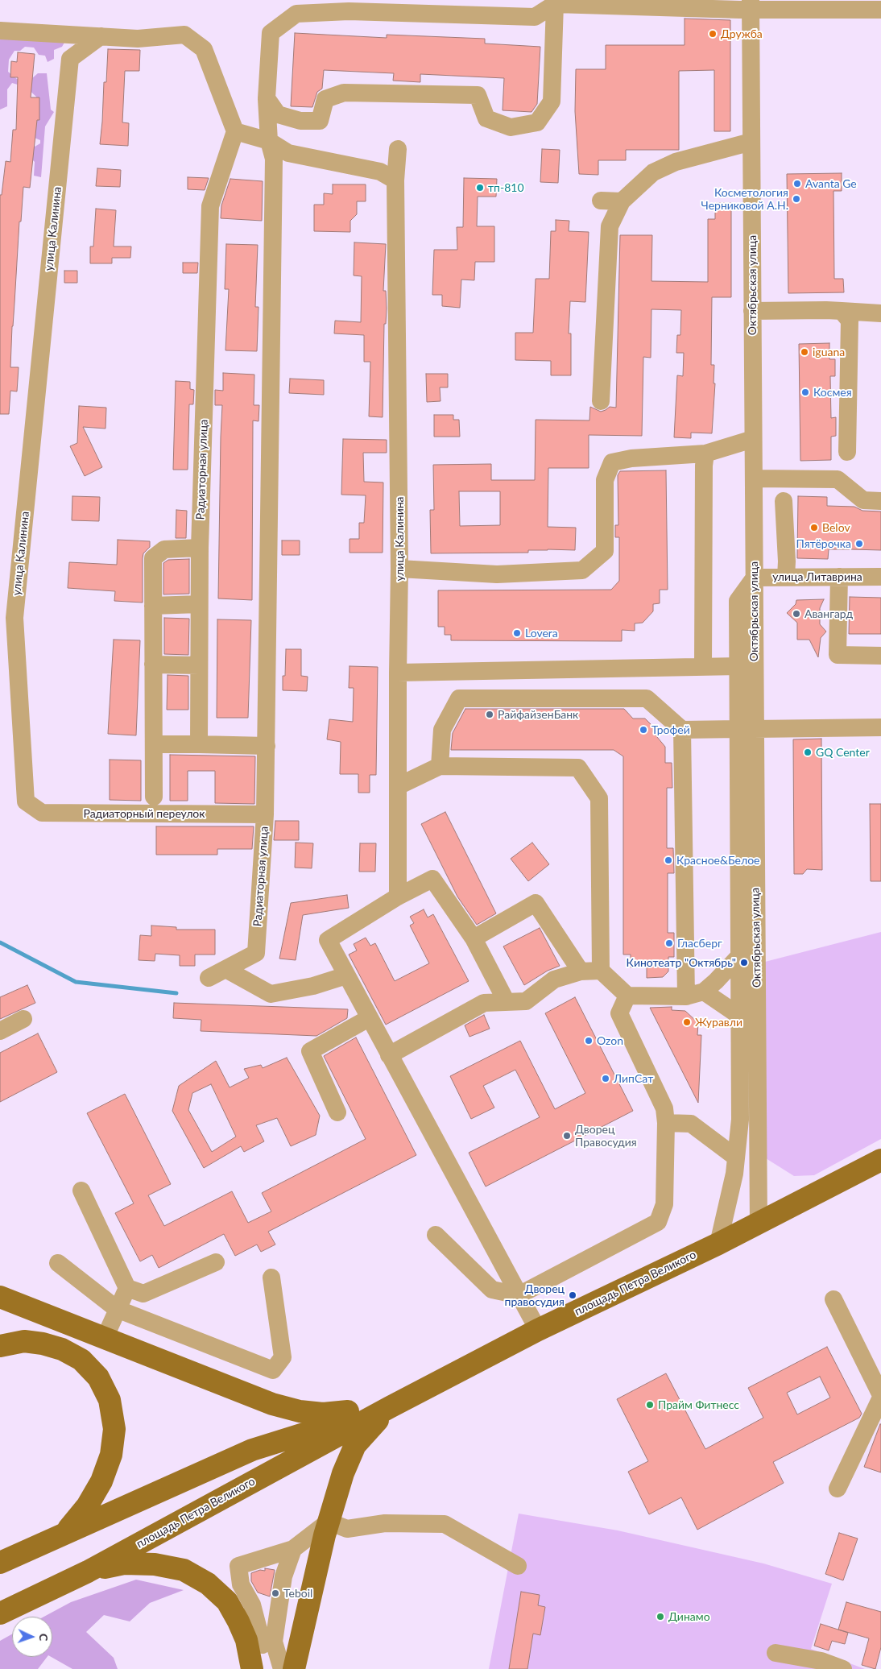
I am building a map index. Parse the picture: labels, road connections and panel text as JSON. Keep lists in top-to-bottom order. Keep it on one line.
{"streets":{"main road":["площадь Петра Великого"],"street":["улица Калинина","Октябрьская улица","Радиаторная улица","улица Литаврина","Радиаторный переулок"]},"crossings":[["улица Калинина","Радиаторный переулок"],["Октябрьская улица","улица Литаврина"],["Октябрьская улица","площадь Петра Великого"],["Радиаторная улица","Радиаторный переулок"]],"places":["Дружба","Avanta Ge","тп-810","Косметология Черниковой А.Н.","iguana","Космея","Belov","Пятёрочка","Авангард","Lovera","РайфайзенБанк","Трофей","GQ Center","Красное&Белое","Гласберг","Кинотеатр \"Октябрь\"","Журавли","Ozon","ЛипСат","Дворец Правосудия","Дворец правосудия","Прайм Фитнесс","Teboil","Динамо"],"north":"right"}
